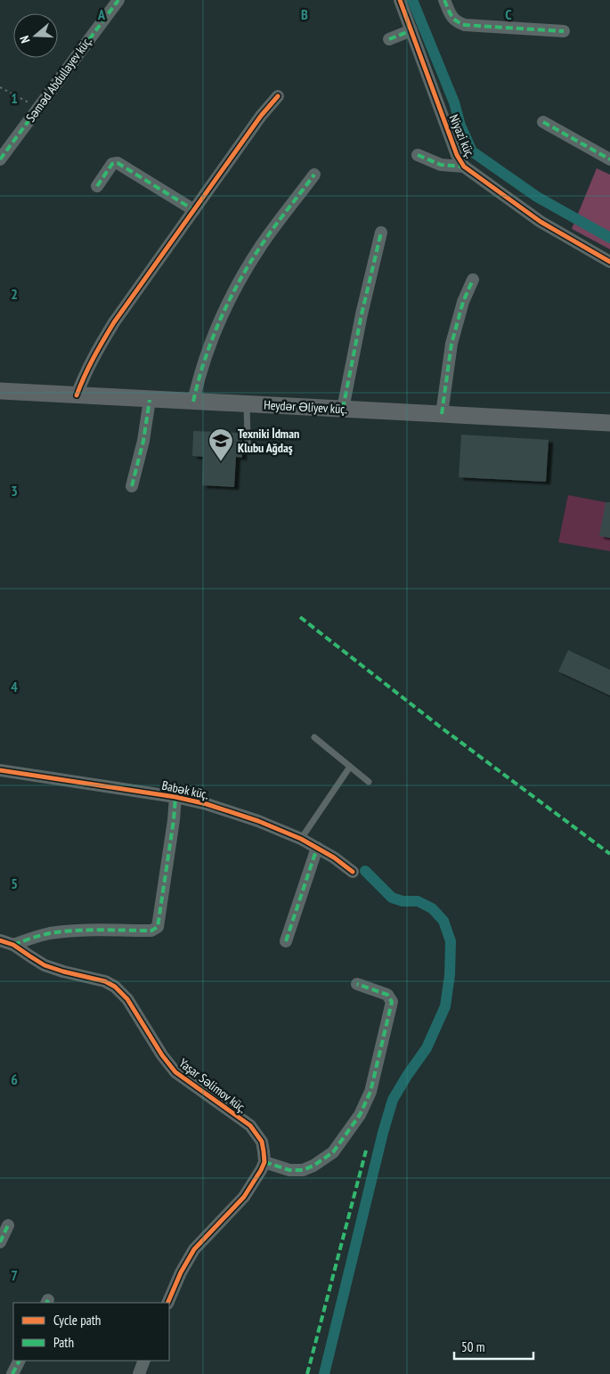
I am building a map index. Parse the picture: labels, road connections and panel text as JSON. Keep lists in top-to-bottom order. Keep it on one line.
{"streets":{"main road":["Heydər Əliyev küç."],"street":["Səməd Abdullayev küç.","Niyazi küç.","Babək küç.","Yaşar Səlimov küç."]},"places":{"school or university":["Texniki İdman Klubu Ağdaş"]},"legend":["Cycle path","Path"],"scale_bar":"50 m","north":"left","grid":{"columns":["A","B","C"],"rows":["1","2","3","4","5","6","7"]}}
